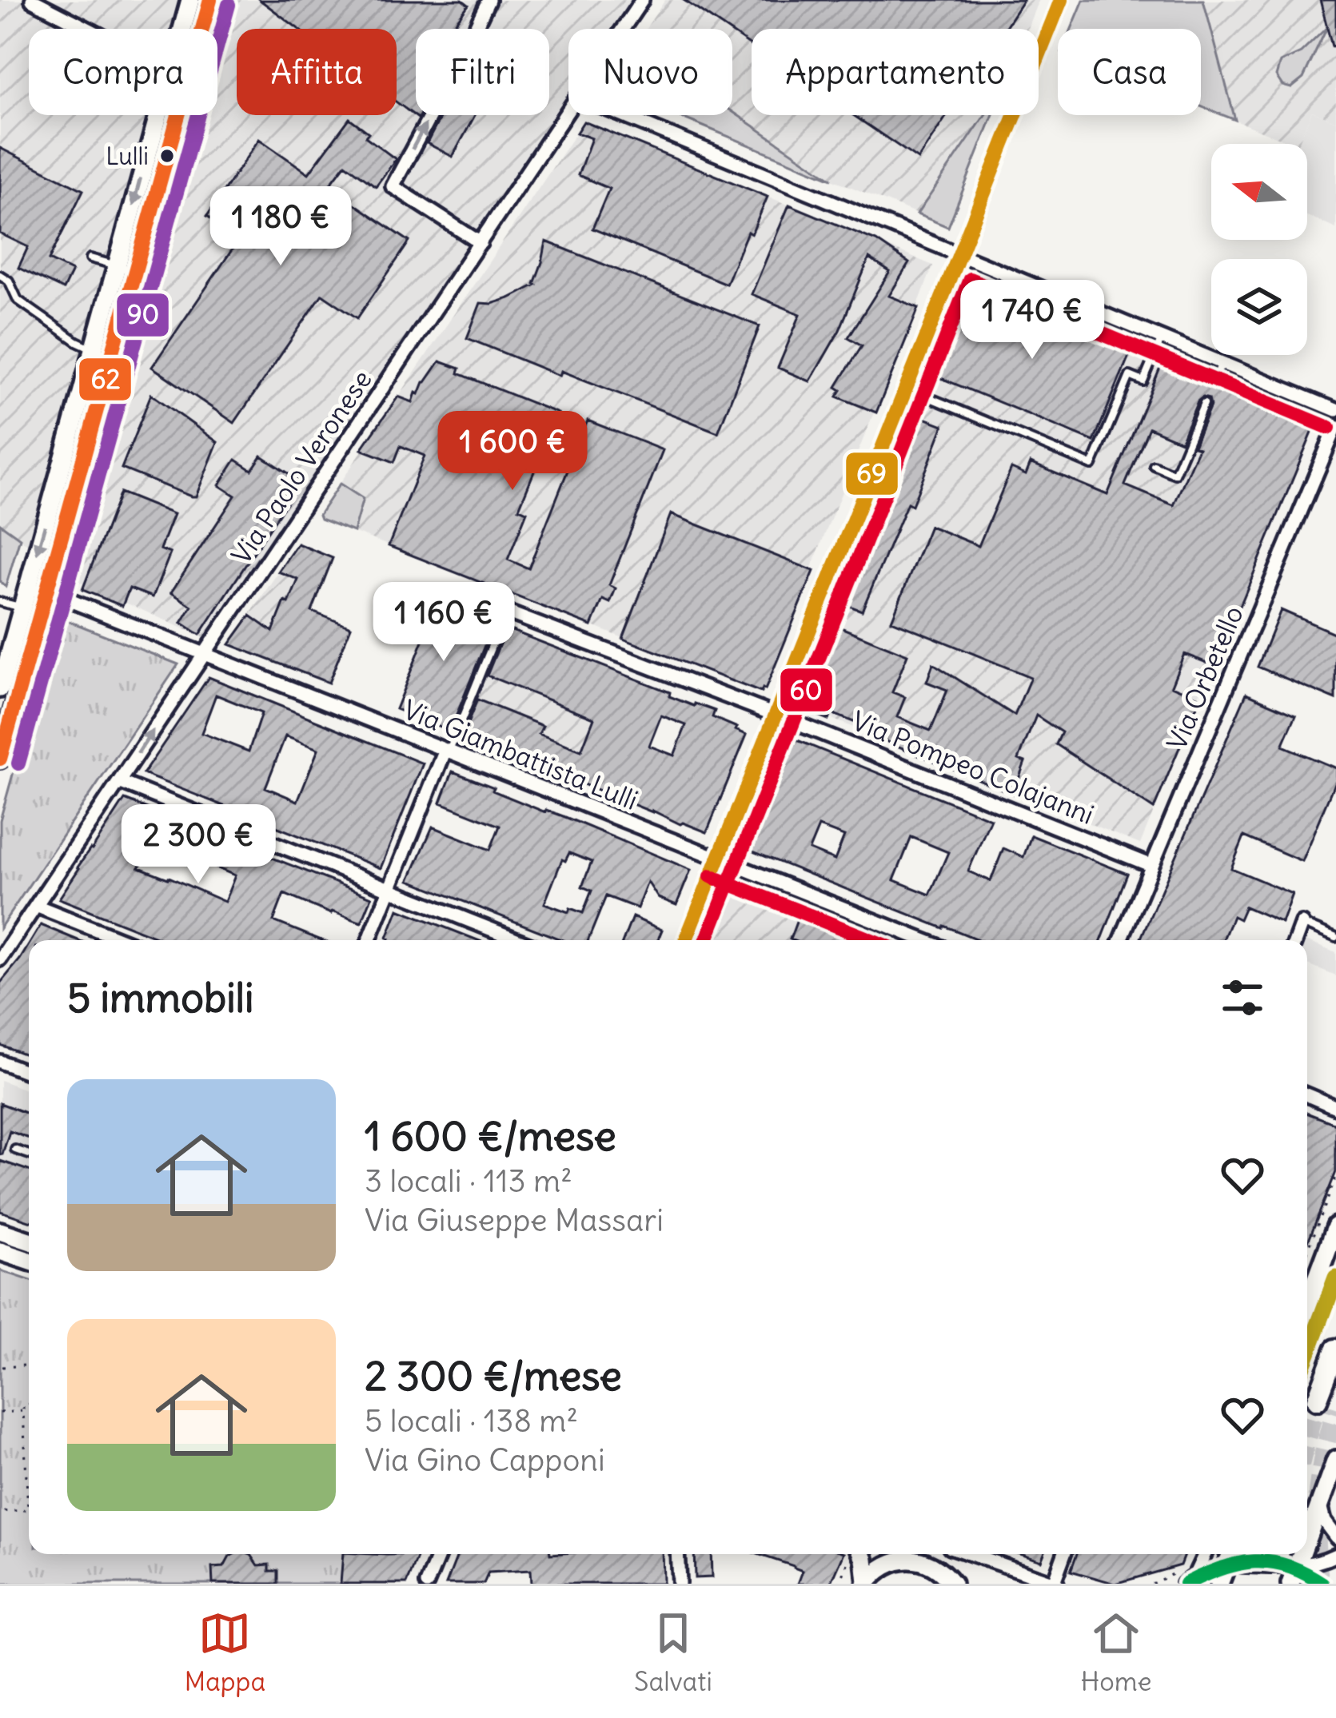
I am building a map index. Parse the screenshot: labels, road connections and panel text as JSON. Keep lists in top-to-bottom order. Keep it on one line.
{"streets":{"street":["Via Paolo Veronese","Via Orbetello","Via Giambattista Lulli","Via Pompeo Colajanni"]},"crossings":[["Via Paolo Veronese","Via Giambattista Lulli"],["Via Orbetello","Via Pompeo Colajanni"]],"places":["Lulli"],"lines":["transit line 62","transit line 69","transit line 90","transit line 60"],"north":"left","page":{"chip":["Compra","Affitta","Filtri","Nuovo","Appartamento","Casa"],"price":["1 180 €","1 740 €","1 600 €","1 160 €","2 300 €"],"heading":"5 immobili","list":[{"name":"1 600 €/mese","note":"3 locali · 113 m² · Via Giuseppe Massari"},{"name":"2 300 €/mese","note":"5 locali · 138 m² · Via Gino Capponi"}],"tabs":["Mappa","Salvati","Home"]}}
